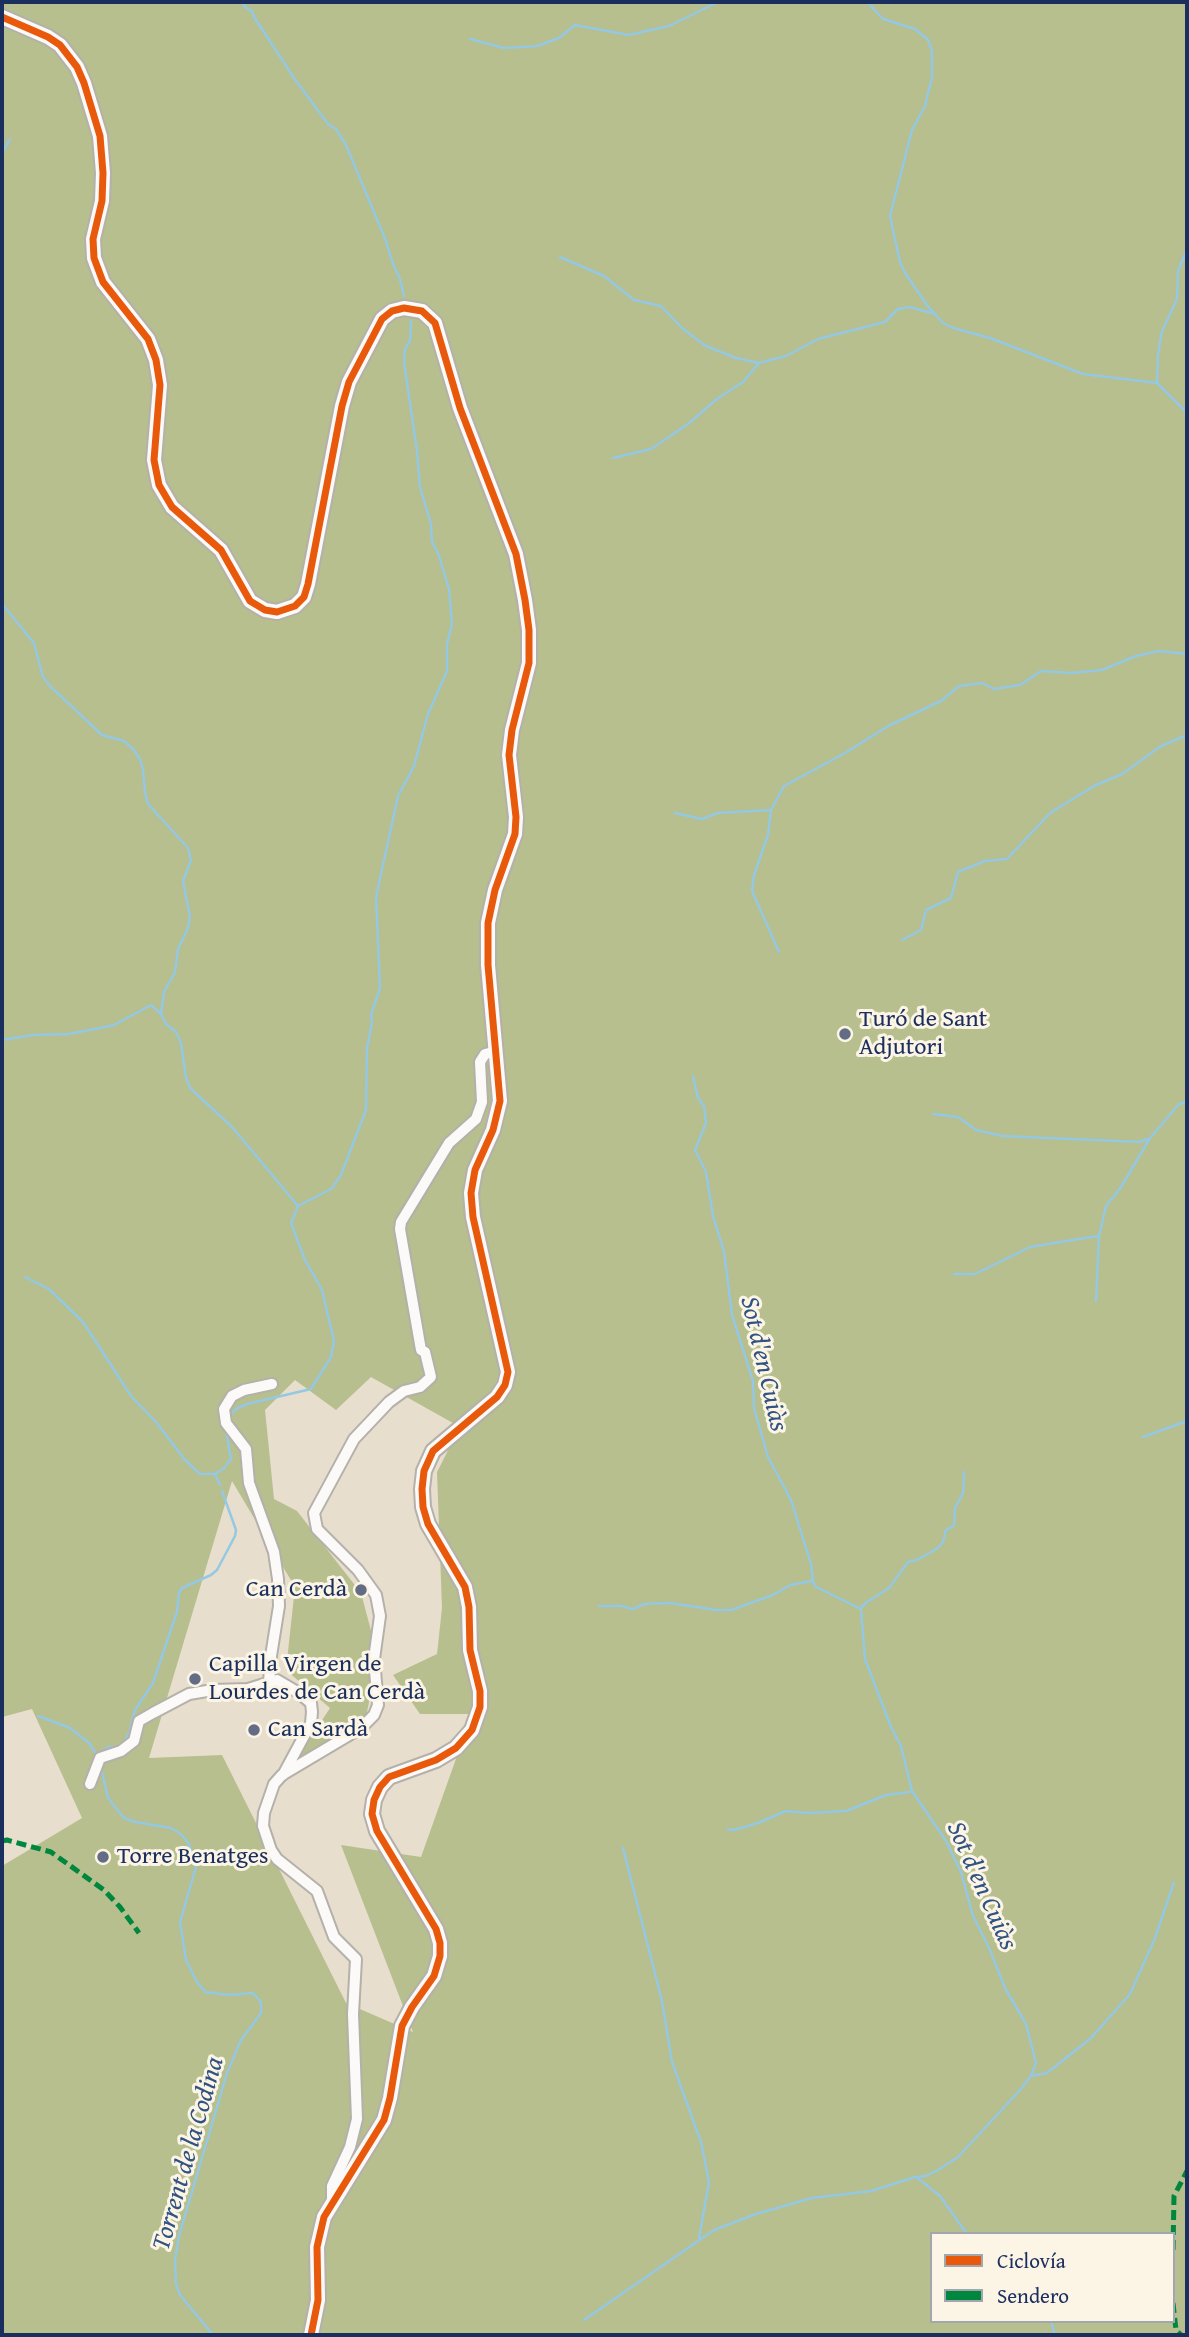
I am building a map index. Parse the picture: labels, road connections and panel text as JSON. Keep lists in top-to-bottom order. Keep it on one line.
{"water":["Sot d'en Cuiàs","Torrent de la Codina"],"places":["Turó de Sant Adjutori","Can Cerdà","Capilla Virgen de Lourdes de Can Cerdà","Can Sardà","Torre Benatges"],"legend":["Ciclovía","Sendero"]}
